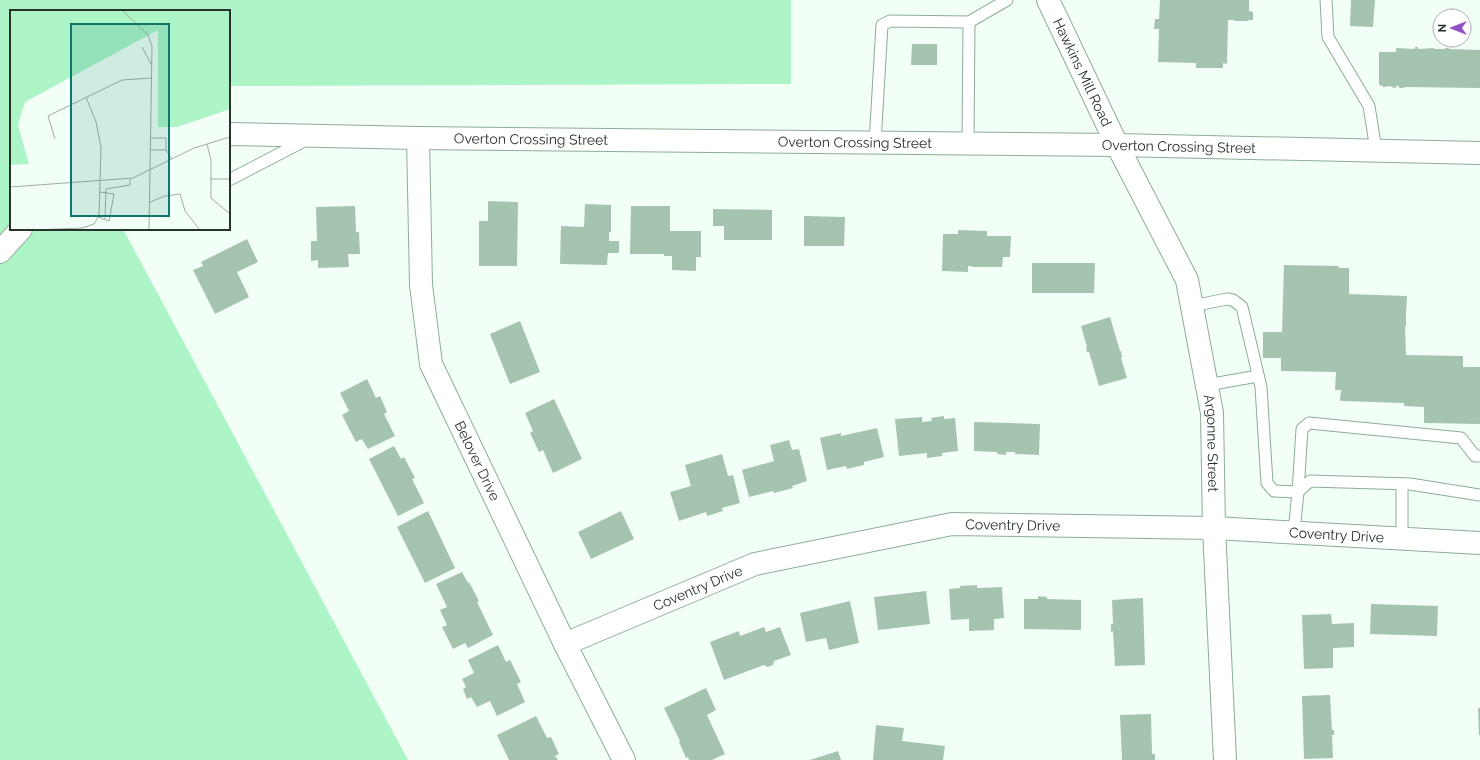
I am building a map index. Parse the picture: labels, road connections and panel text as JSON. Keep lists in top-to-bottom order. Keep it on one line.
{"streets":{"street":["Hawkins Mill Road","Overton Crossing Street","Argonne Street","Belover Drive","Coventry Drive"]},"crossings":[["Hawkins Mill Road","Overton Crossing Street"],["Hawkins Mill Road","Argonne Street"],["Overton Crossing Street","Argonne Street"],["Overton Crossing Street","Belover Drive"],["Argonne Street","Coventry Drive"],["Belover Drive","Coventry Drive"]],"north":"left"}
